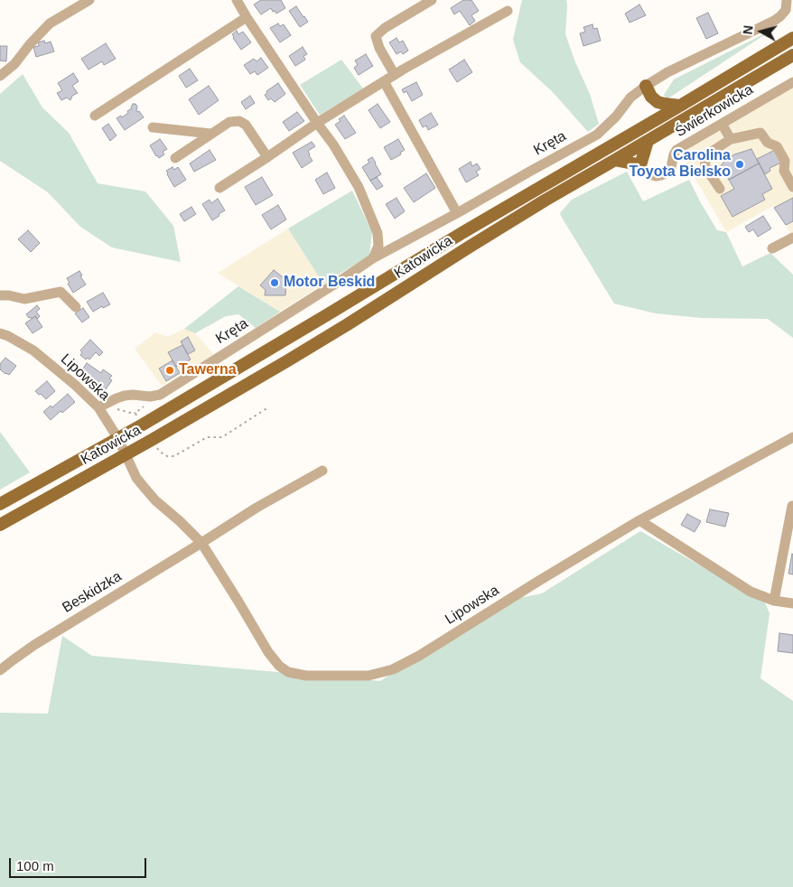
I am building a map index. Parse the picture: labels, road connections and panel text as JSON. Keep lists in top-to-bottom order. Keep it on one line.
{"streets":{"main road":["Katowicka"],"street":["Świerkowicka","Kręta","Lipowska","Beskidzka"]},"crossings":[["Kręta","Lipowska"],["Katowicka","Lipowska"],["Lipowska","Beskidzka"]],"places":["Carolina Toyota Bielsko","Motor Beskid","Tawerna"],"scale_bar":"100 m","north":"left"}
